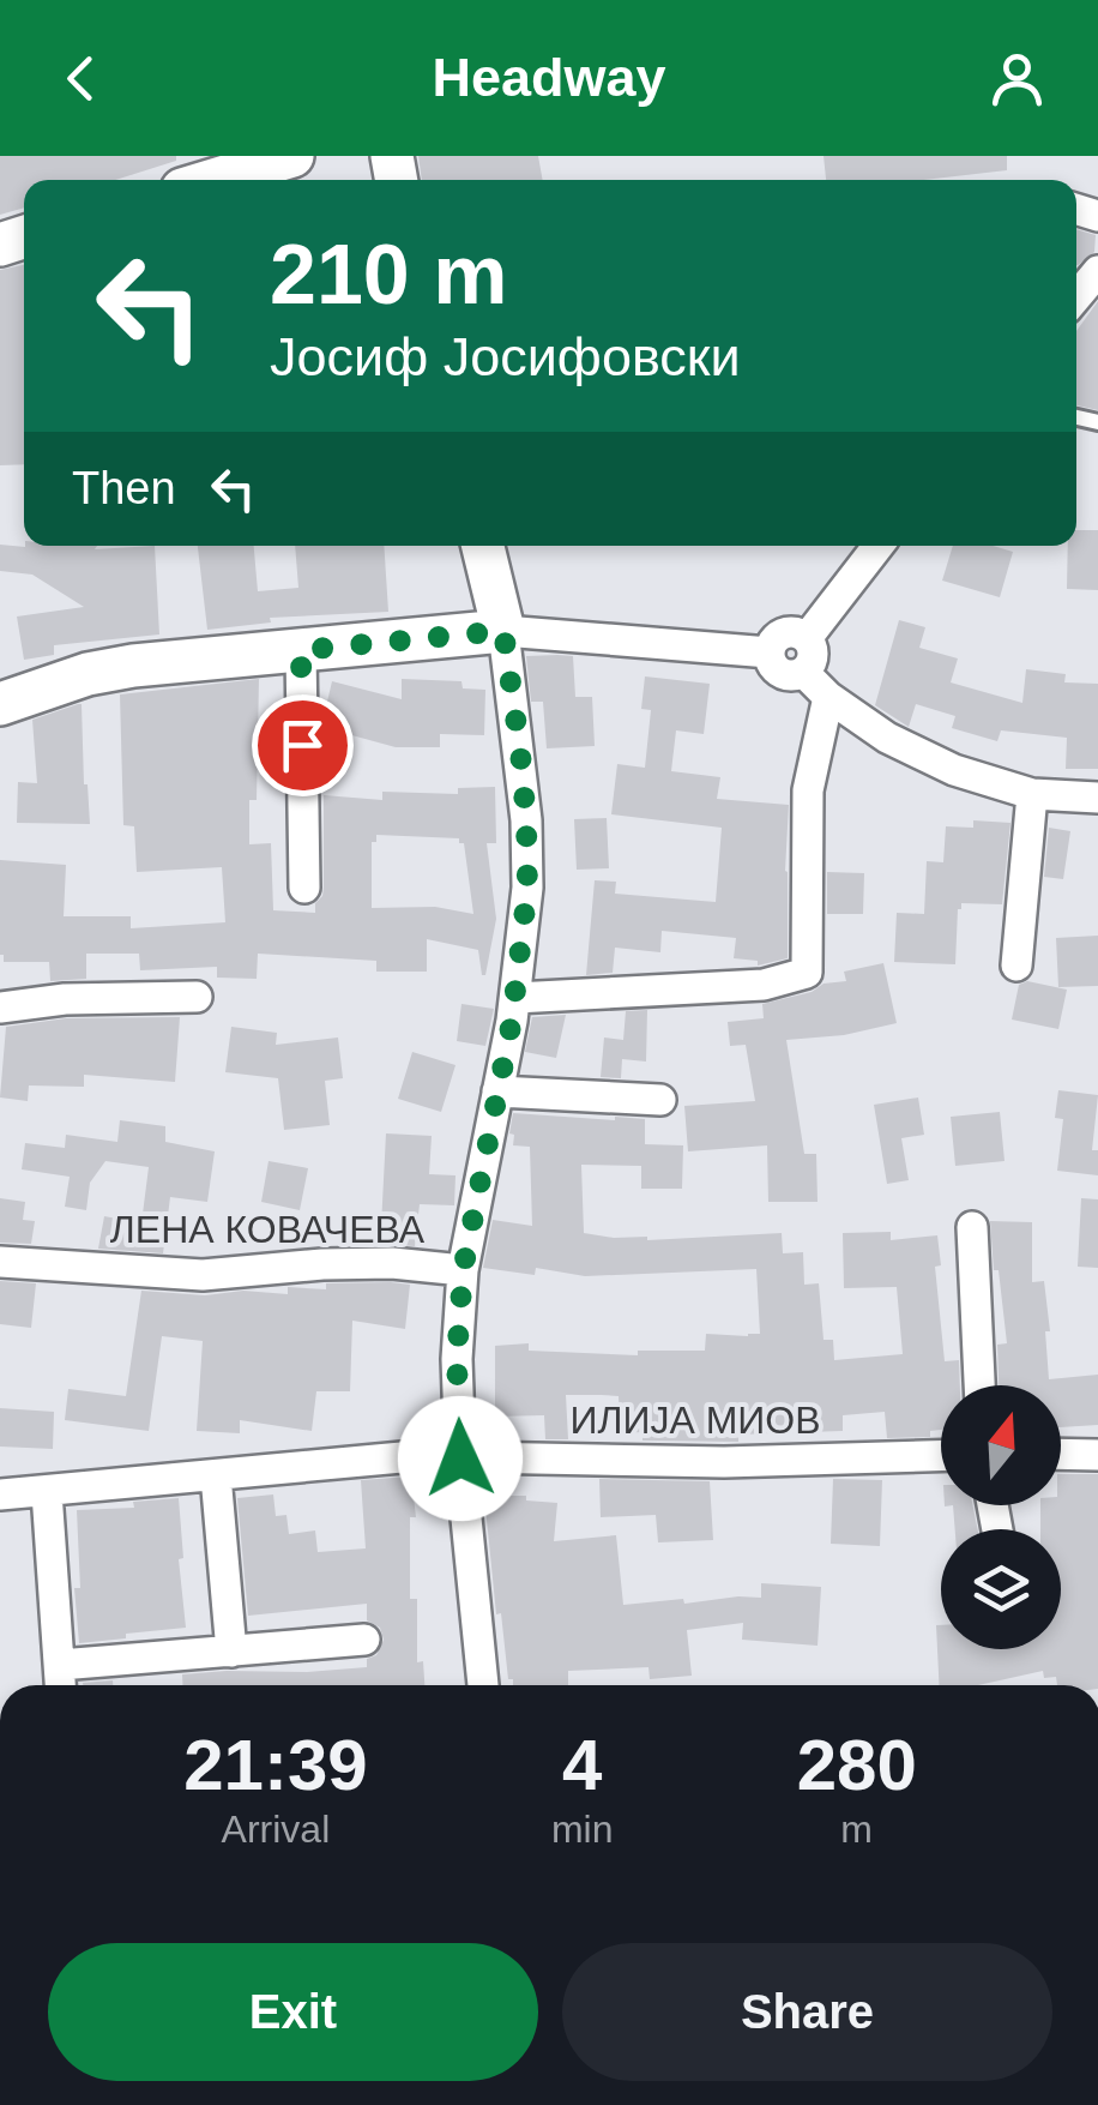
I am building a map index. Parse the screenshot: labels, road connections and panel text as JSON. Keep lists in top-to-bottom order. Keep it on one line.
{"streets":{"street":["ЛЕНА КОВАЧЕВА","ИЛИЈА МИОВ"]},"north":"top","page":{"header":"Headway","turn":["210 m","Јосиф Јосифовски"],"then":"Then","eta":["21:39","Arrival","4","min","280","m"],"buttons":["Exit","Share"]}}
